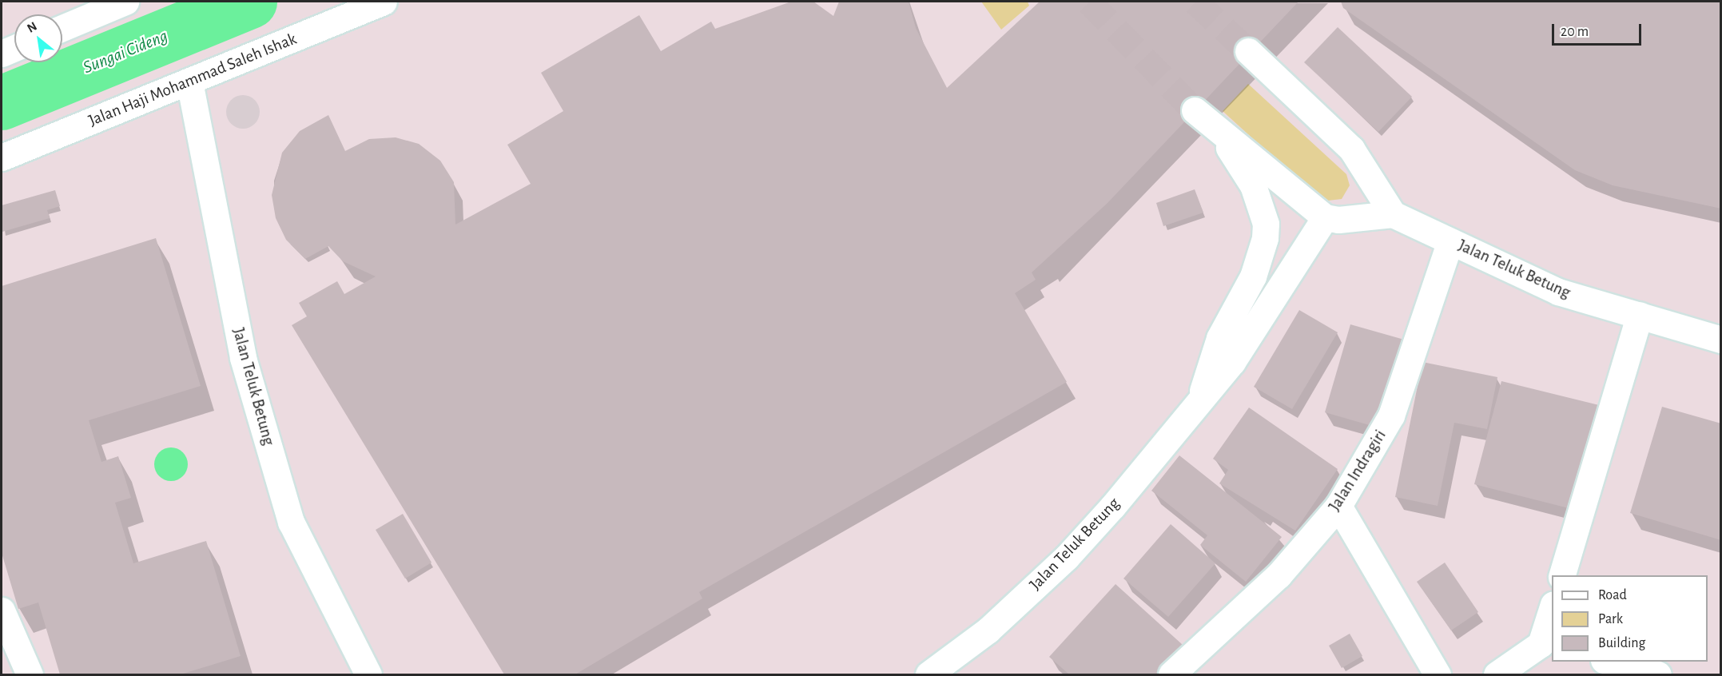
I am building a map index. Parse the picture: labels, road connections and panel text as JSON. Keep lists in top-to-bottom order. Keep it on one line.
{"streets":{"street":["Jalan Haji Mohammad Saleh Ishak","Jalan Teluk Betung","Jalan Indragiri"]},"crossings":[["Jalan Haji Mohammad Saleh Ishak","Jalan Teluk Betung"],["Jalan Teluk Betung","Jalan Indragiri"]],"water":["Sungai Cideng"],"legend":["Road","Park","Building"],"scale_bar":"20 m","north":"top left"}
